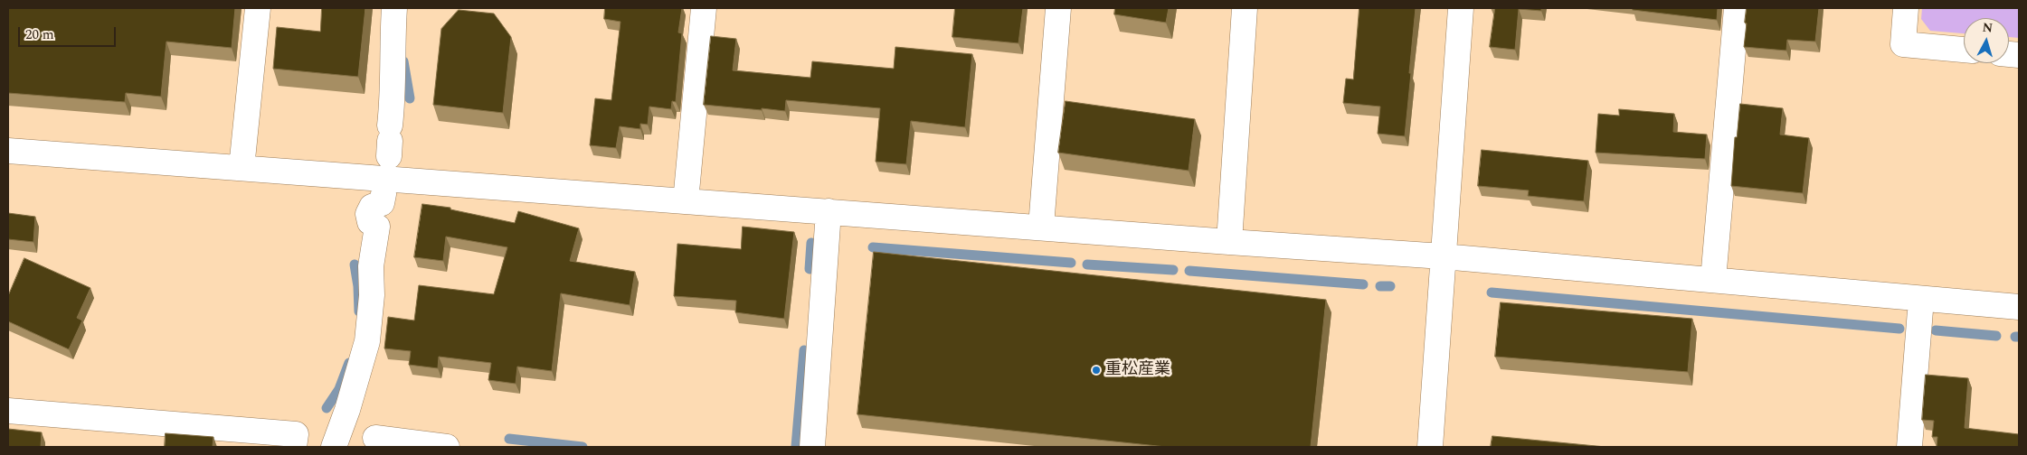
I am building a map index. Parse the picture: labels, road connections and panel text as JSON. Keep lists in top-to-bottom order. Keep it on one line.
{"places":["重松産業"],"scale_bar":"20 m","north":"top"}
